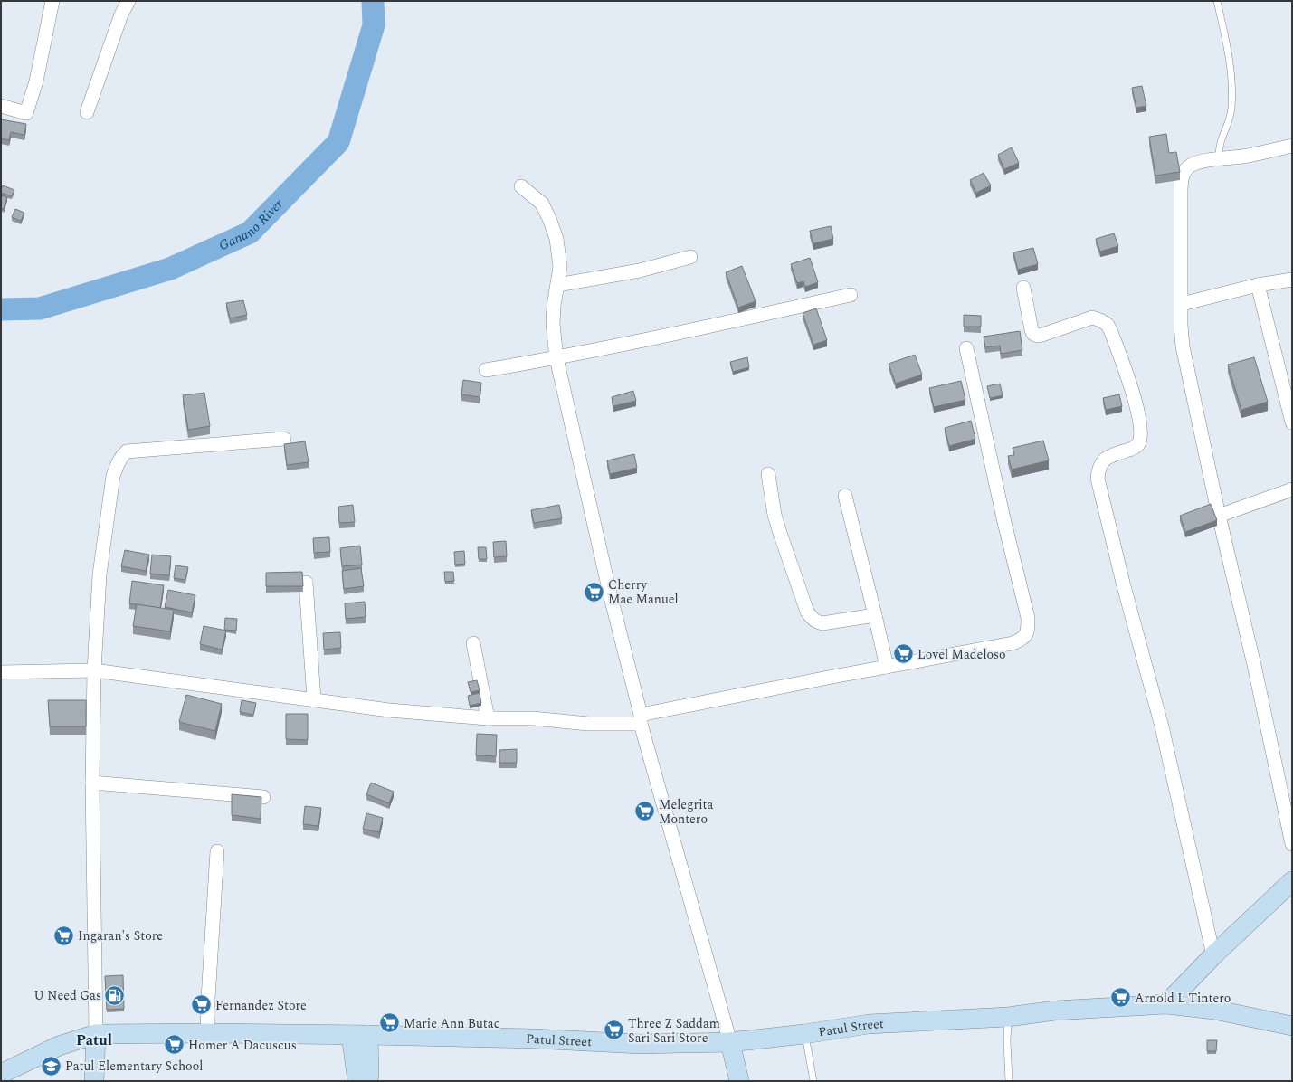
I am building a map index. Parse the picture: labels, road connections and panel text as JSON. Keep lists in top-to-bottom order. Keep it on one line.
{"streets":{"main road":["Patul Street"]},"districts":["Patul"],"water":["Ganano River"],"places":{"supermarket":["Cherry Mae Manuel","Lovel Madeloso","Melegrita Montero","Ingaran's Store","Arnold L Tintero","Fernandez Store","Marie Ann Butac","Three Z Saddam Sari Sari Store","Homer A Dacuscus"],"fuel station":["U Need Gas"],"school or university":["Patul Elementary School"]}}
